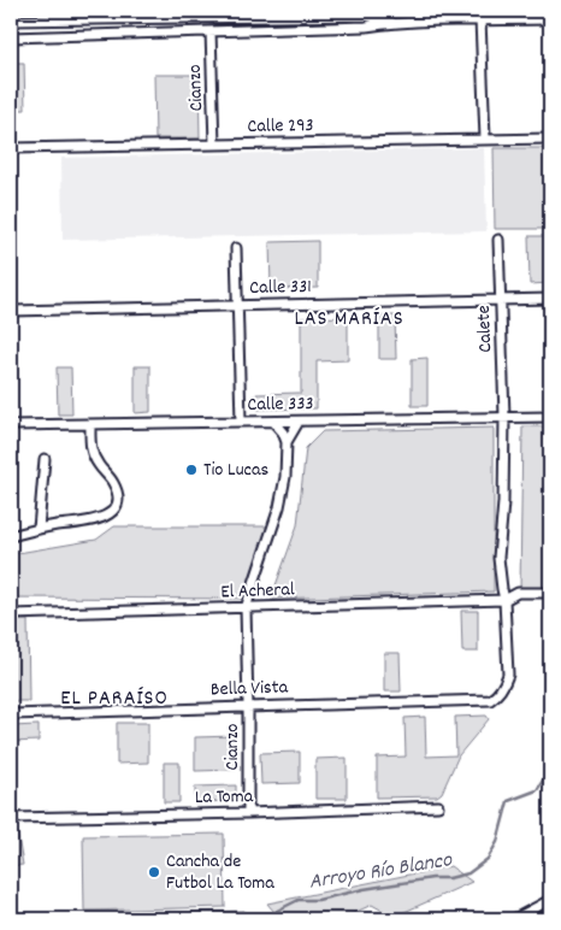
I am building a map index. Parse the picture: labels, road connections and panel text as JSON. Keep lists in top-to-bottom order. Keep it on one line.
{"streets":{"street":["Cianzo","Calle 293","Calle 331","Calete","Calle 333","El Acheral","Bella Vista","La Toma"]},"crossings":[["Cianzo","Calle 293"],["Cianzo","El Acheral"],["Cianzo","Bella Vista"],["Cianzo","La Toma"],["Calle 331","Calete"],["Calete","Calle 333"],["Calete","El Acheral"],["Calete","Bella Vista"],["El Acheral","Bella Vista"]],"districts":["LAS MARÍAS","EL PARAÍSO"],"water":["Arroyo Río Blanco"],"places":["Tio Lucas","Cancha de Futbol La Toma"]}
